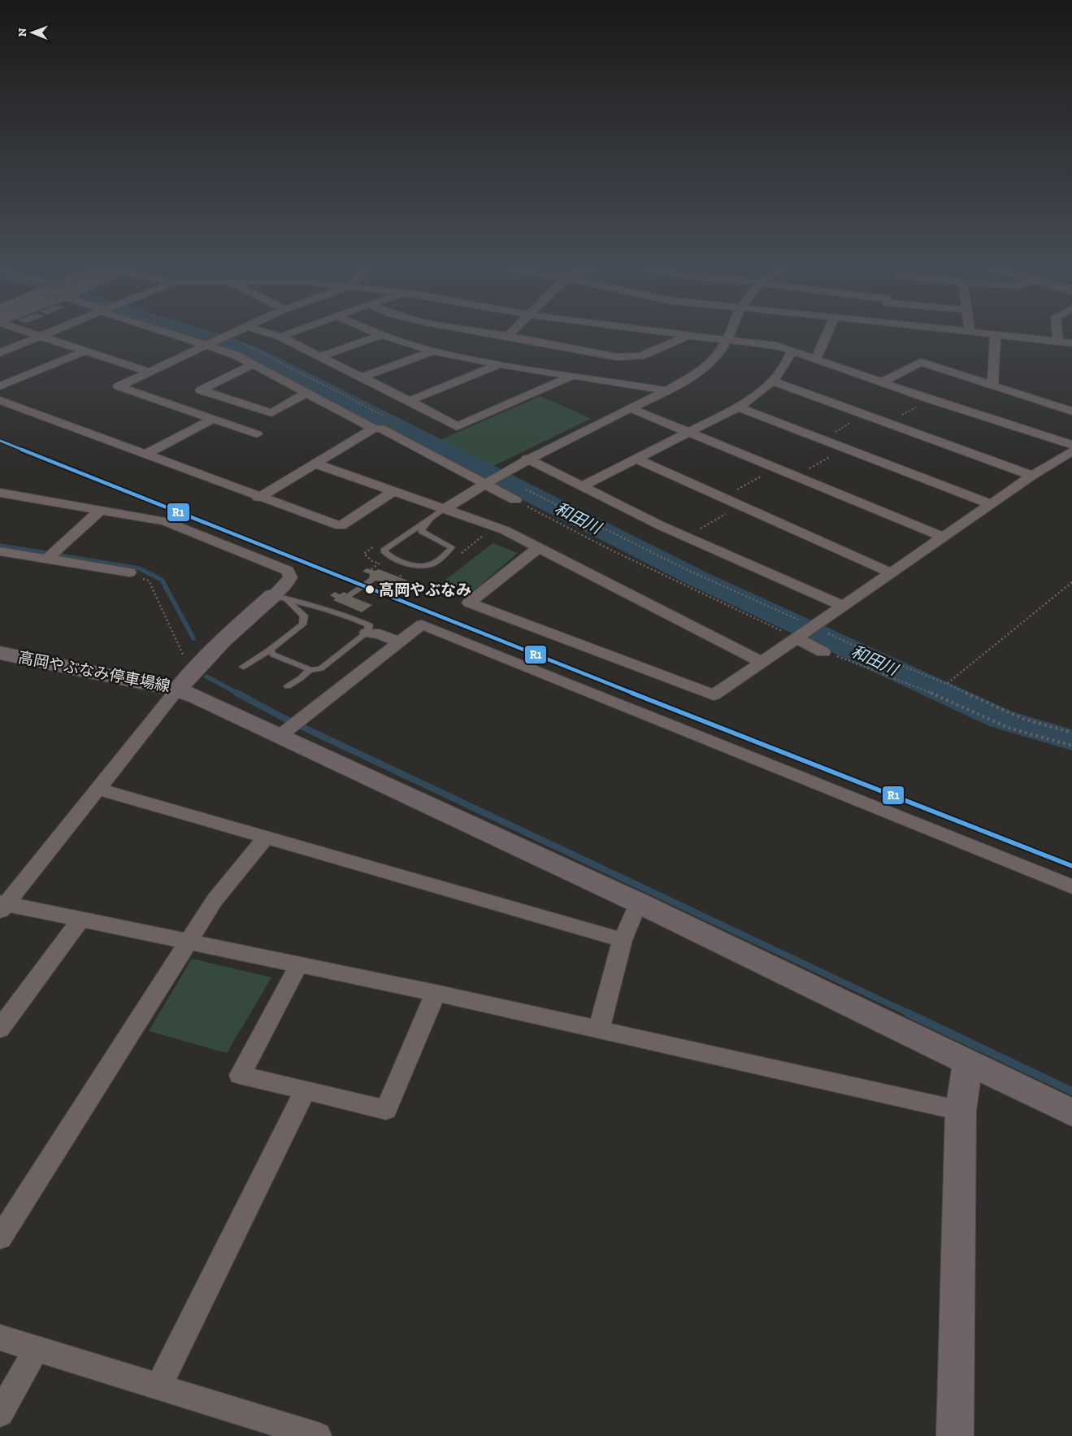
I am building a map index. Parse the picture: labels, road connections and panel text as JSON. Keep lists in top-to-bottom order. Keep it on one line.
{"streets":{"street":["高岡やぶなみ停車場線"]},"water":["和田川"],"places":["高岡やぶなみ"],"lines":["transit line R1"],"north":"left"}
